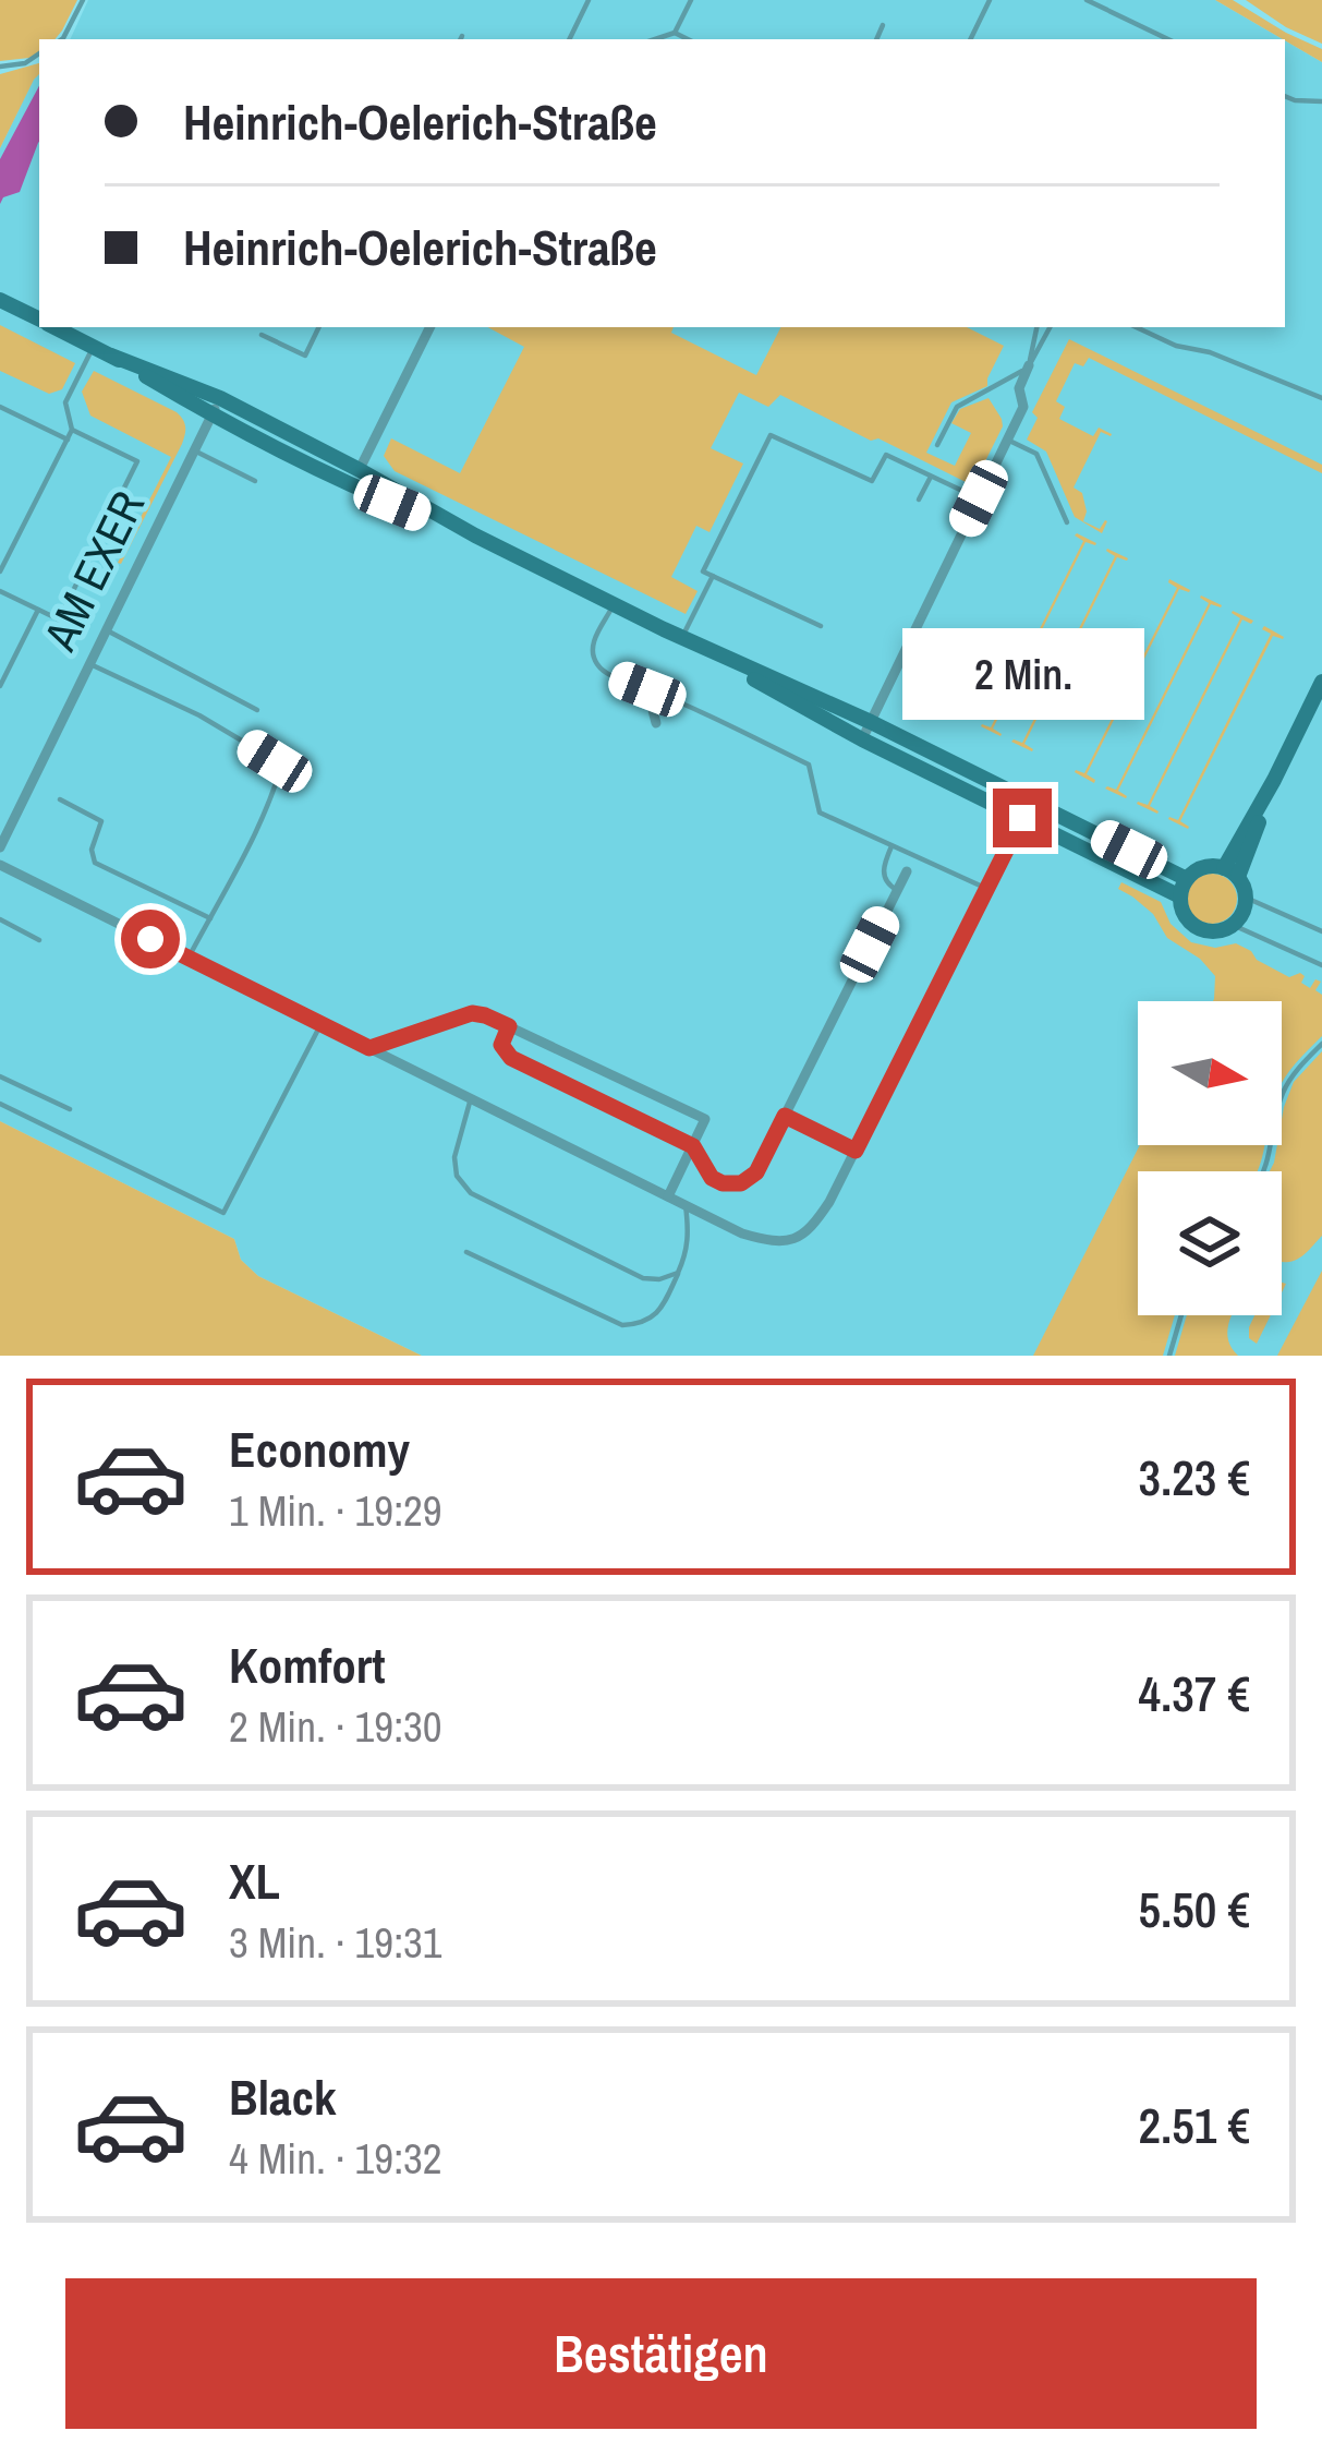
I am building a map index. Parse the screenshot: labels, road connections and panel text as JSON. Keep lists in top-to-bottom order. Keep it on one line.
{"streets":{"street":["AM EXER"]},"north":"right","page":{"banner":["Heinrich-Oelerich-Straße","Heinrich-Oelerich-Straße"],"bubble":"2 Min.","list":[{"name":"Economy","note":"1 Min. · 19:29","value":"3.23 €"},{"name":"Komfort","note":"2 Min. · 19:30","value":"4.37 €"},{"name":"XL","note":"3 Min. · 19:31","value":"5.50 €"},{"name":"Black","note":"4 Min. · 19:32","value":"2.51 €"}],"buttons":"Bestätigen"}}
